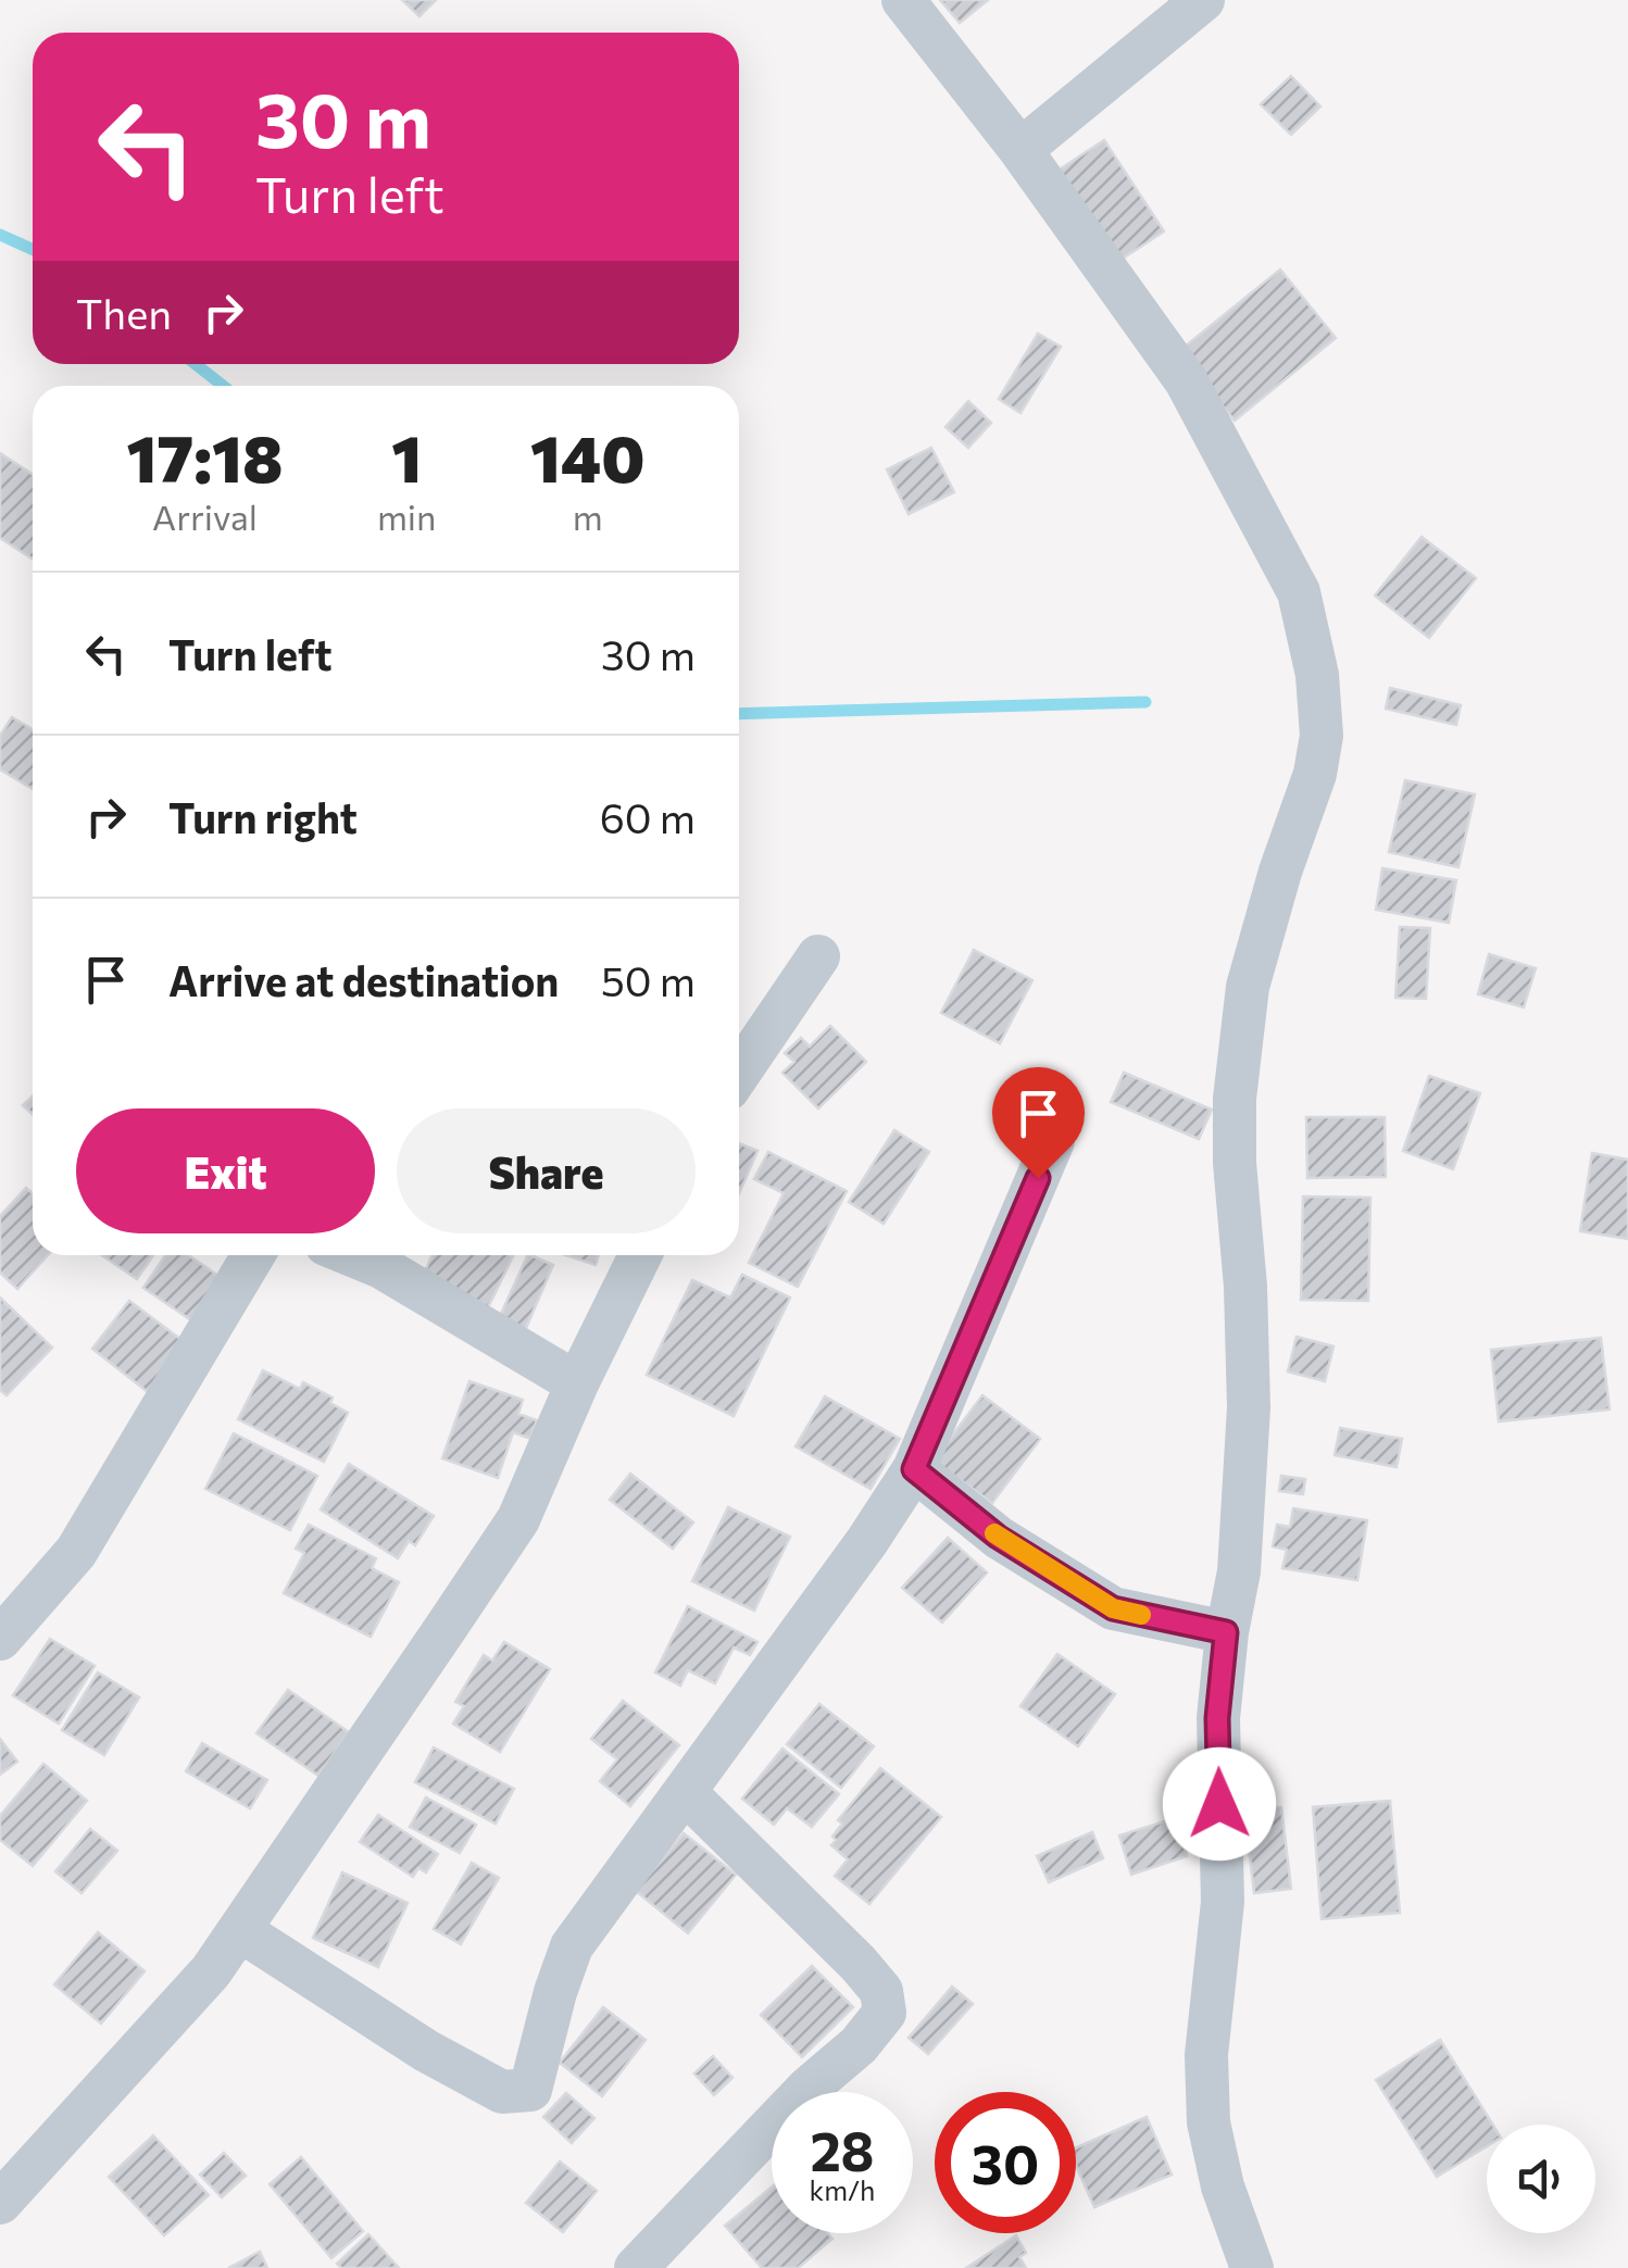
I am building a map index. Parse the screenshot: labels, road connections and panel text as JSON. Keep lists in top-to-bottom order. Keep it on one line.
{"page":{"turn":["30 m","Turn left"],"then":"Then","eta":["17:18","Arrival","1","min","140","m"],"list":[{"name":"Turn left","value":"30 m"},{"name":"Turn right","value":"60 m"},{"name":"Arrive at destination","value":"50 m"}],"buttons":["Exit","Share"],"speed":"28 km/h","limit":"30"}}
